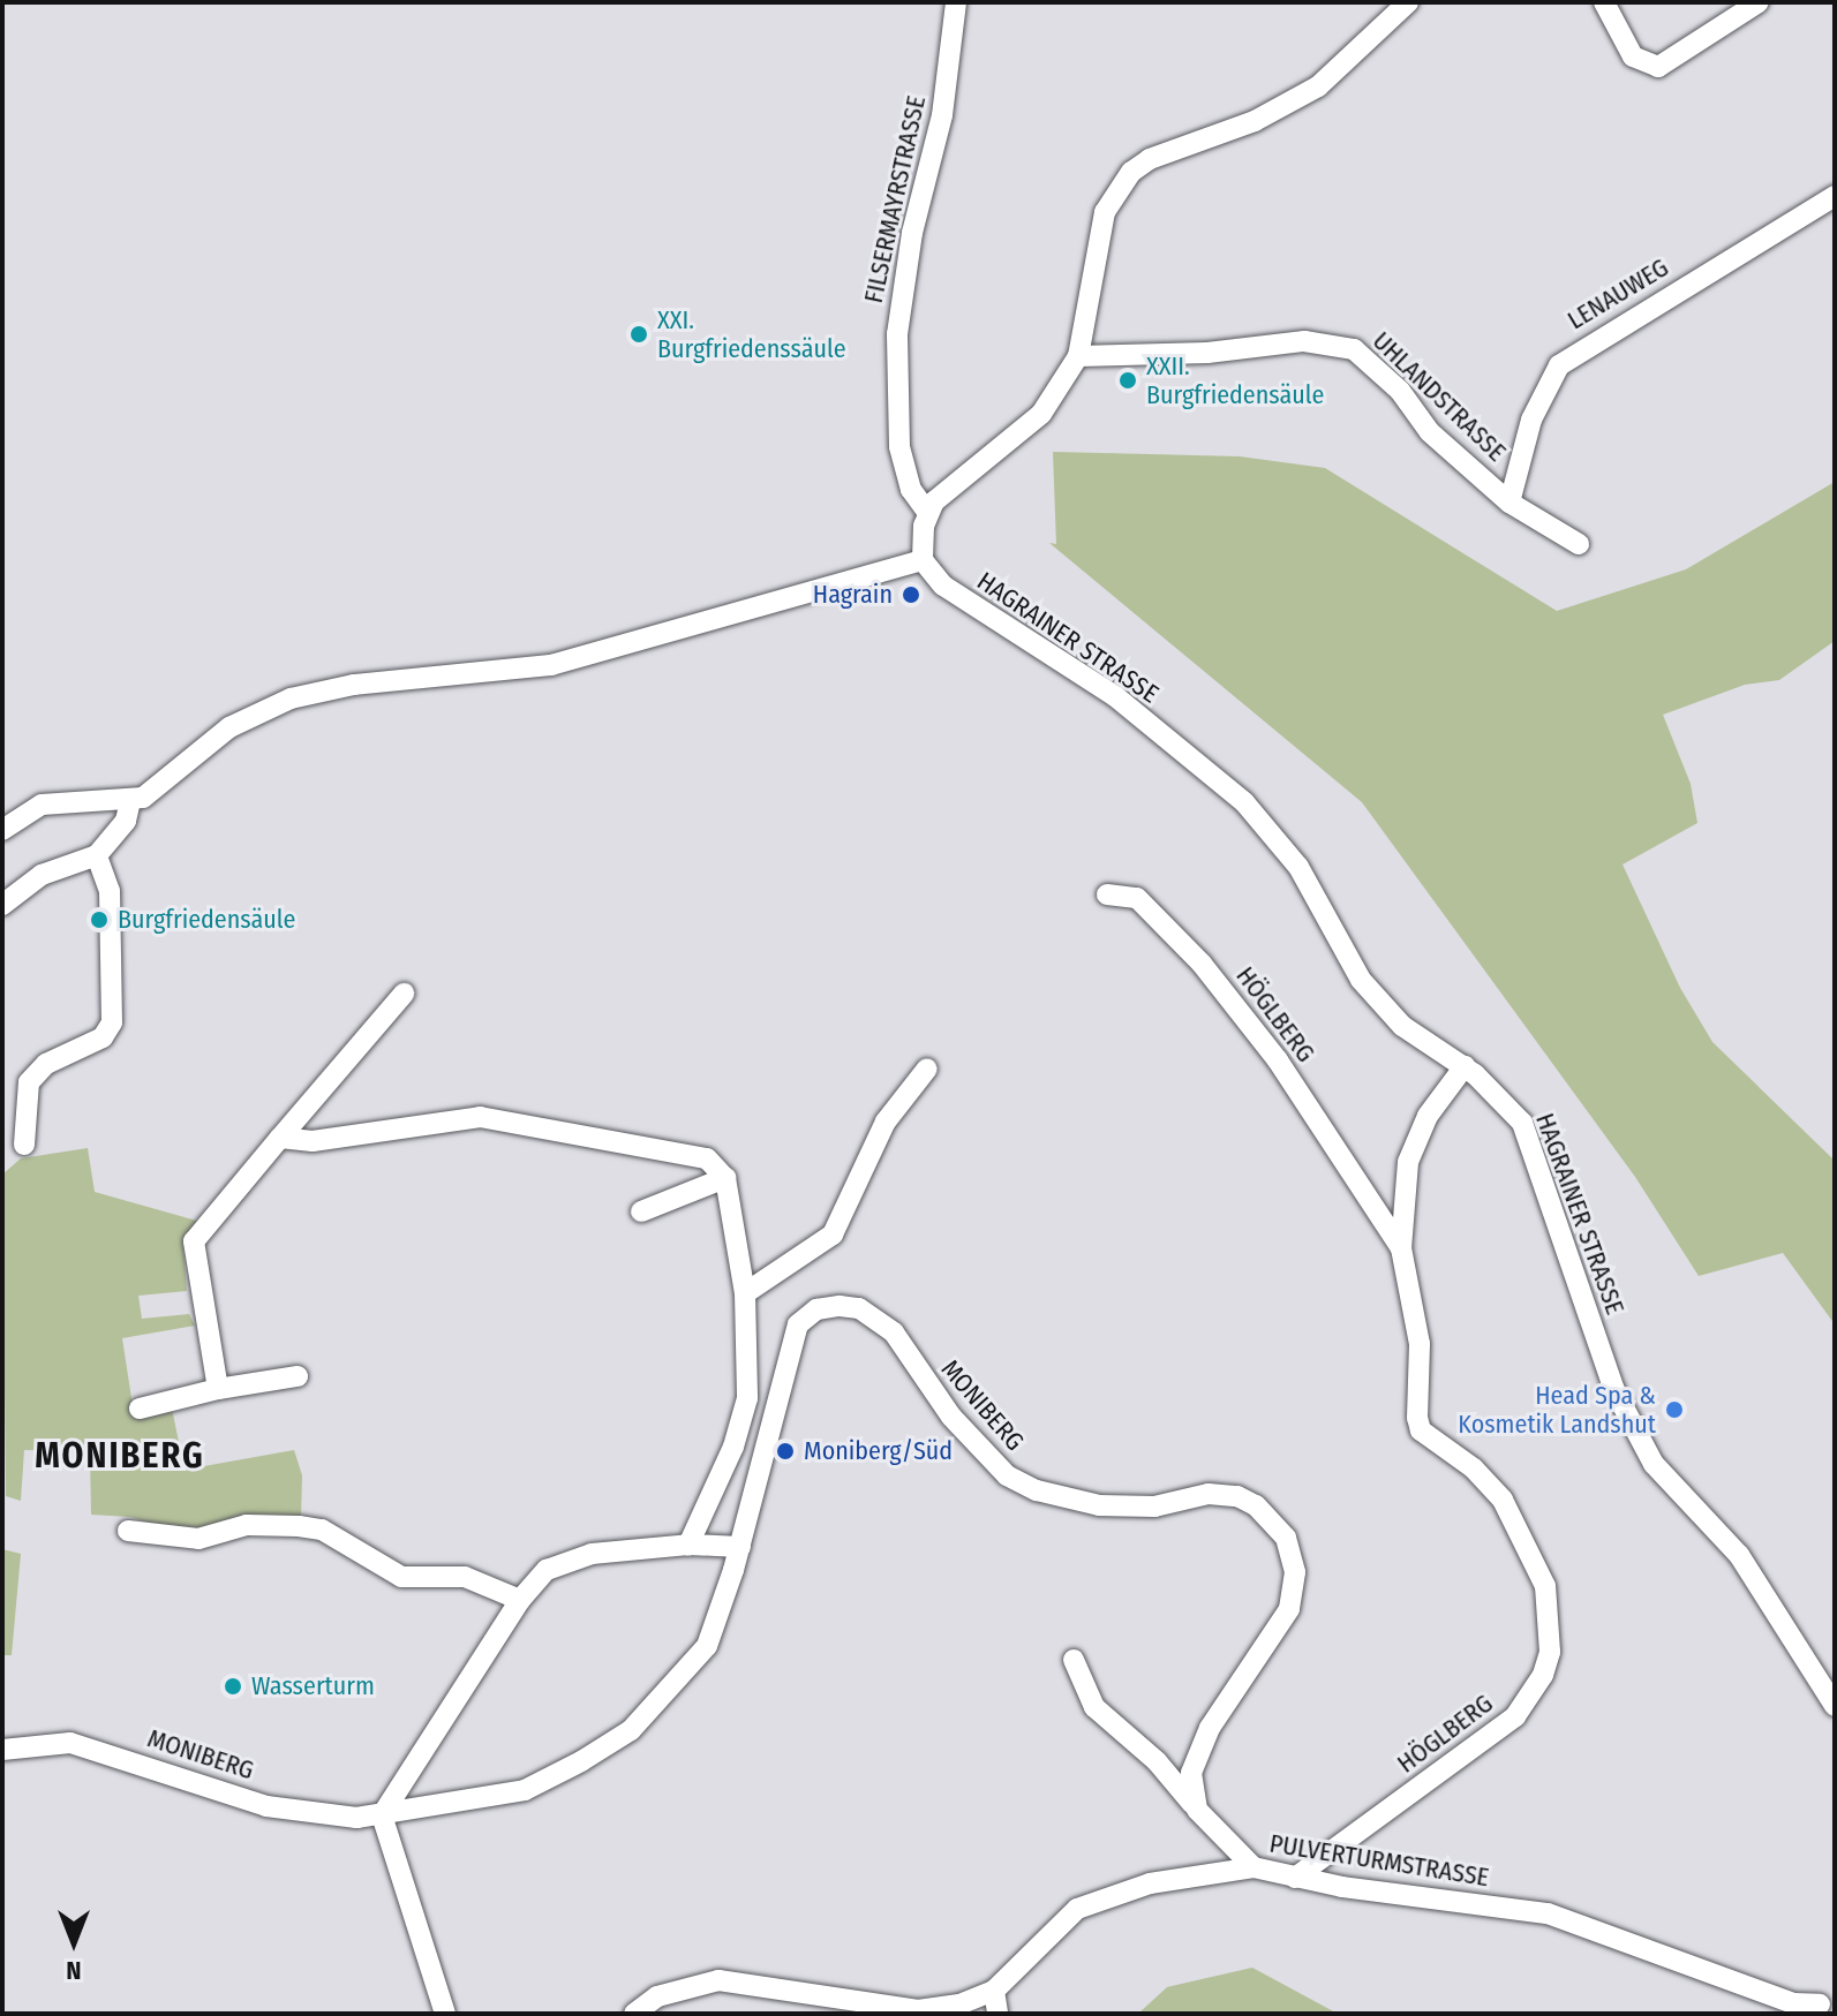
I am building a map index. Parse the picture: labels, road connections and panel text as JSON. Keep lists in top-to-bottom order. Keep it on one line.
{"streets":{"street":["FILSERMAYRSTRASSE","LENAUWEG","UHLANDSTRASSE","HAGRAINER STRASSE","HÖGLBERG","MONIBERG","PULVERTURMSTRASSE"]},"crossings":[["LENAUWEG","UHLANDSTRASSE"],["HAGRAINER STRASSE","HÖGLBERG"],["HÖGLBERG","PULVERTURMSTRASSE"]],"districts":["MONIBERG"],"places":["XXI. Burgfriedenssäule","XXII. Burgfriedensäule","Hagrain","Burgfriedensäule","Head Spa & Kosmetik Landshut","Moniberg/Süd","Wasserturm"],"north":"bottom"}
